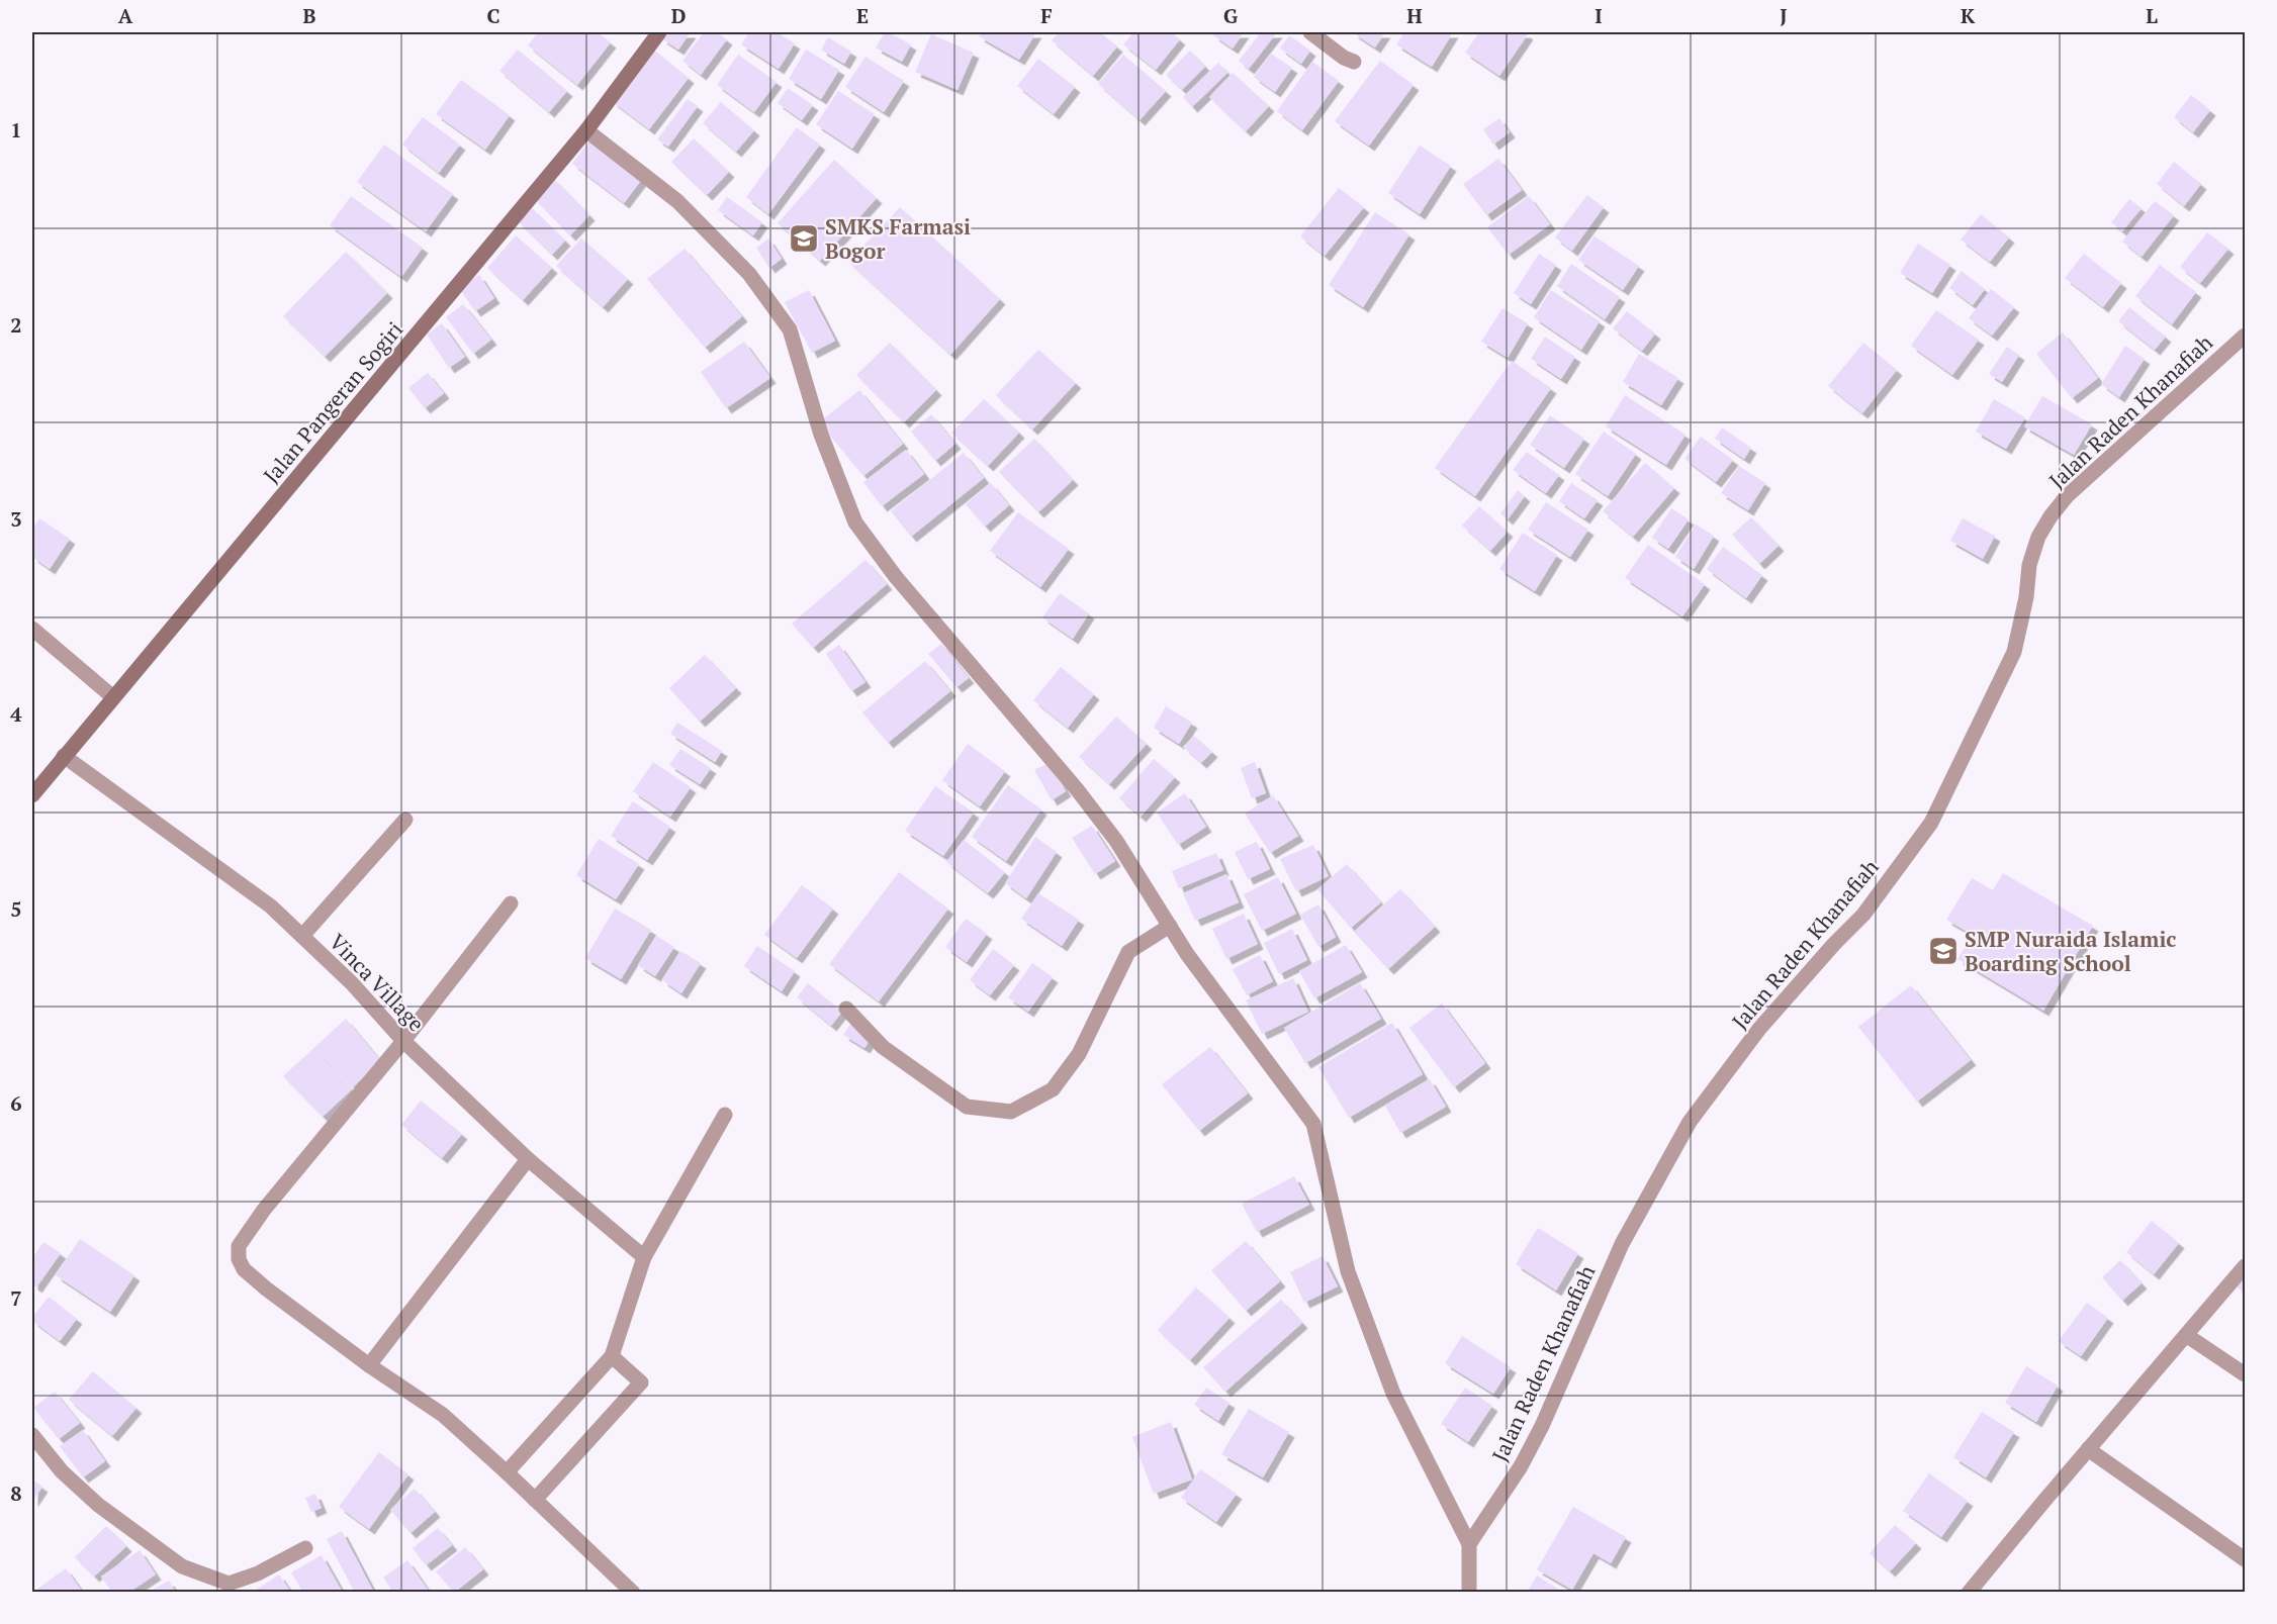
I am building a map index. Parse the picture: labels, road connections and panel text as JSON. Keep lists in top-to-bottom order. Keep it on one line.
{"streets":{"street":["Jalan Pangeran Sogiri","Jalan Raden Khanafiah","Vinca Village"]},"crossings":[["Jalan Pangeran Sogiri","Vinca Village"]],"places":{"school or university":["SMKS Farmasi Bogor","SMP Nuraida Islamic Boarding School"]},"grid":{"columns":["A","B","C","D","E","F","G","H","I","J","K","L"],"rows":["1","2","3","4","5","6","7","8"]}}
